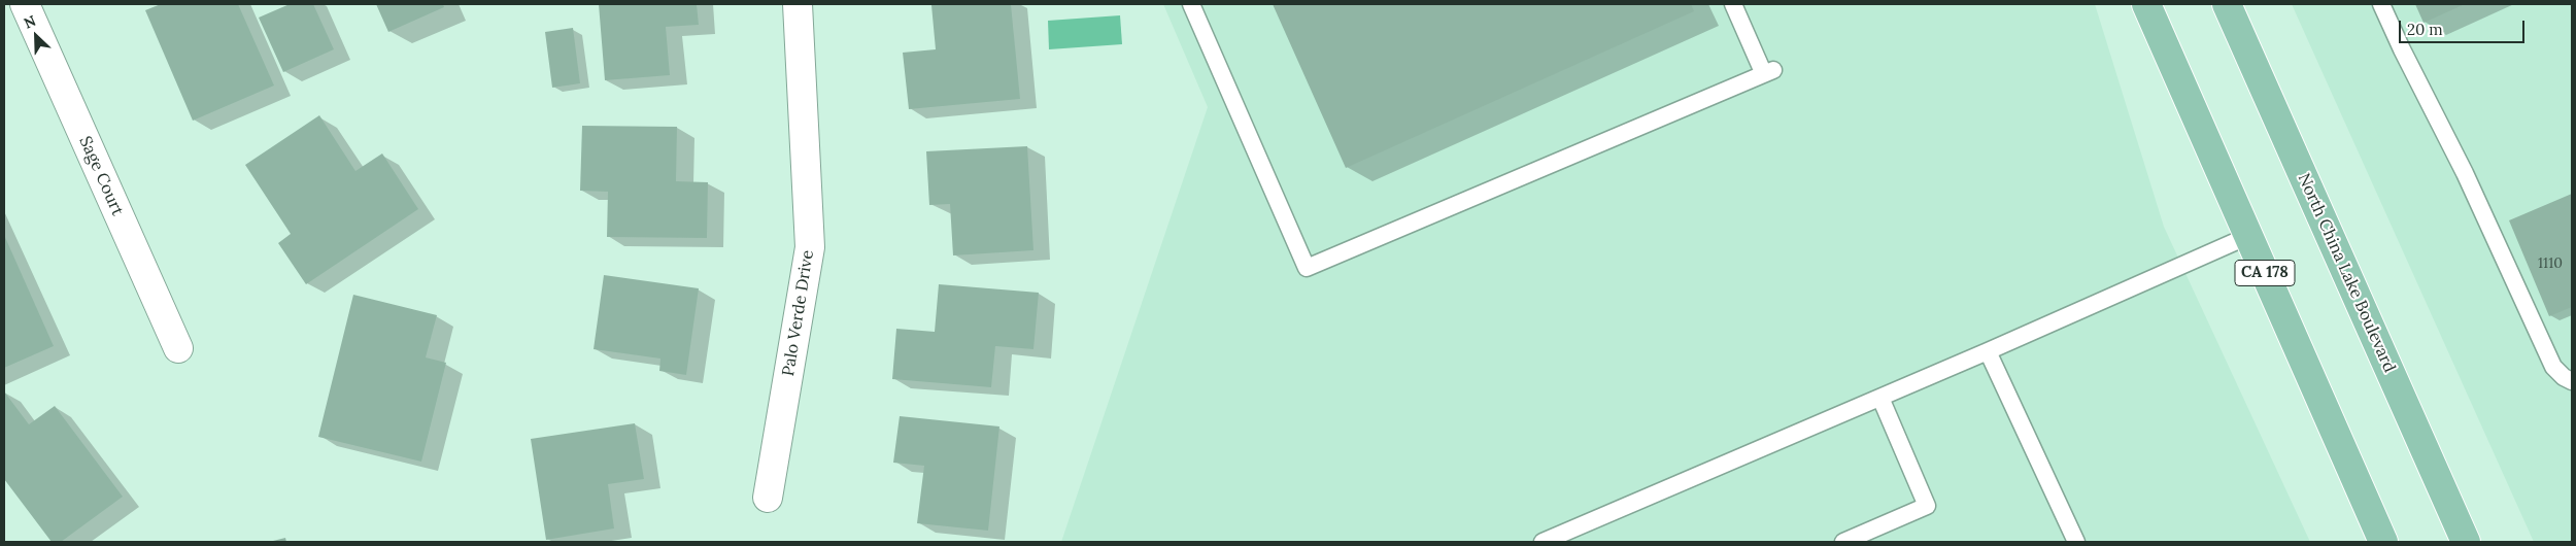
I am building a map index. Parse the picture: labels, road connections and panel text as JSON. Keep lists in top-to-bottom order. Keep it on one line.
{"streets":{"main road":["CA 178","North China Lake Boulevard"],"street":["Sage Court","Palo Verde Drive"]},"house_numbers":["1110"],"scale_bar":"20 m","north":"top left"}
